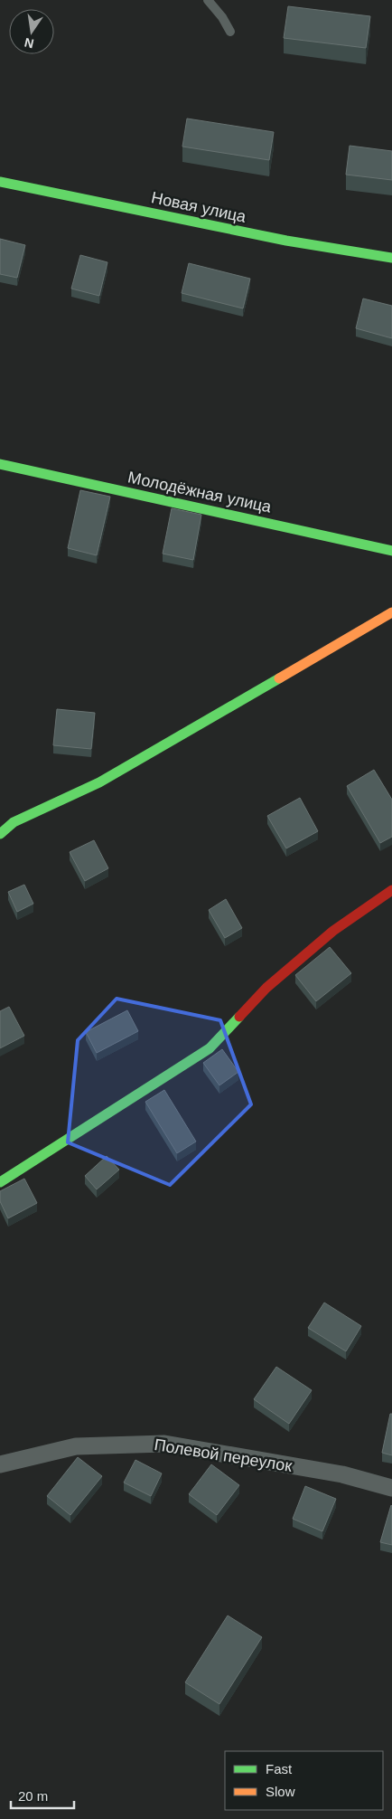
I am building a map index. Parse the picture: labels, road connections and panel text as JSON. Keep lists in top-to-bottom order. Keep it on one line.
{"streets":{"street":["Новая улица","Молодёжная улица","Полевой переулок"]},"legend":["Fast","Slow"],"scale_bar":"20 m","north":"bottom"}
